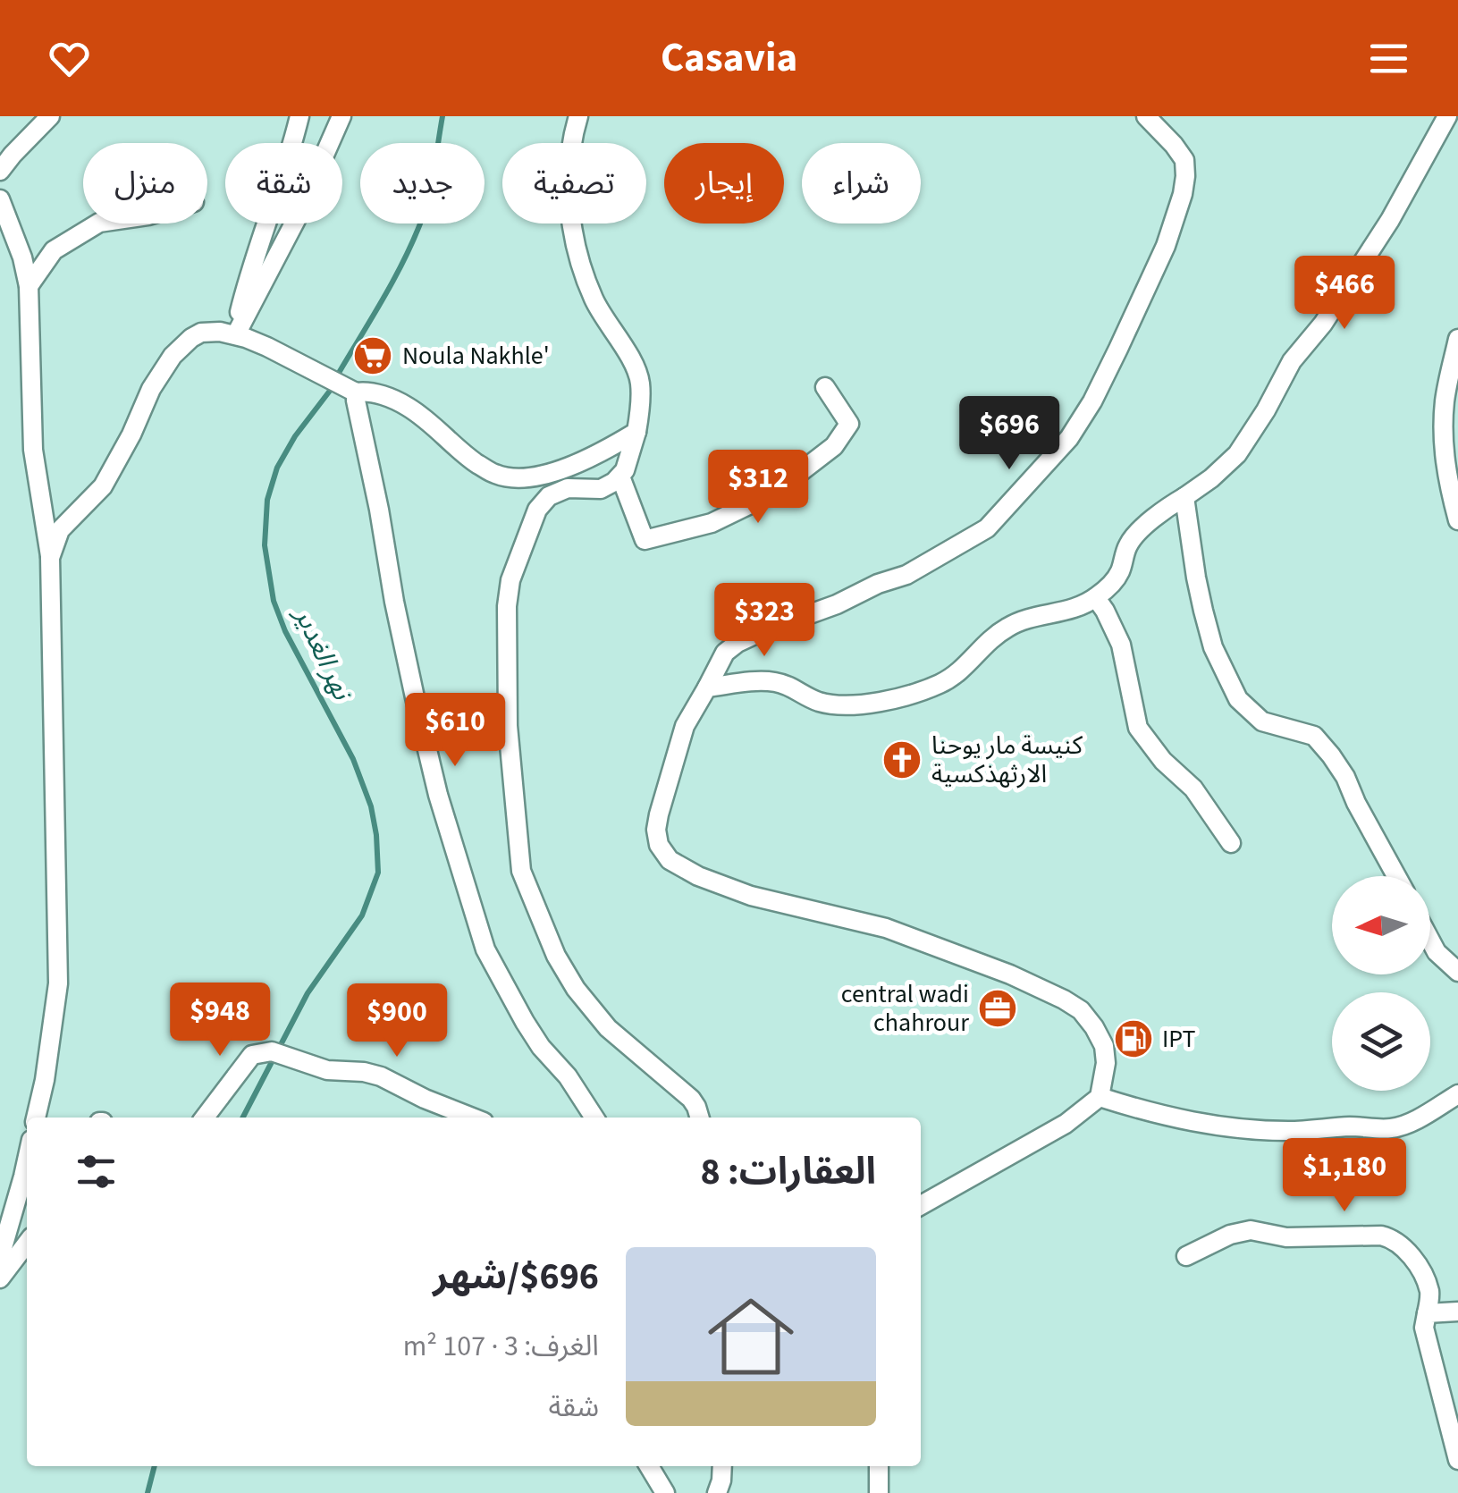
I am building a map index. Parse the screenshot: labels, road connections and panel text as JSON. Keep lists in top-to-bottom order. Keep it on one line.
{"water":["نهر الغدير"],"places":{"supermarket":["Noula Nakhle'"],"church":["كنيسة مار يوحنا الارثهذكسية"],"office":["central wadi chahrour"],"fuel station":["IPT"]},"north":"left","page":{"header":"Casavia","chip":["شراء","إيجار","تصفية","جديد","شقة","منزل"],"price":["$466","$696","$312","$323","$610","$948","$900","$1,180"],"heading":"العقارات: 8","list":[{"name":"$696/شهر","note":"الغرف: 3 · 107 m² · شقة"}]}}
